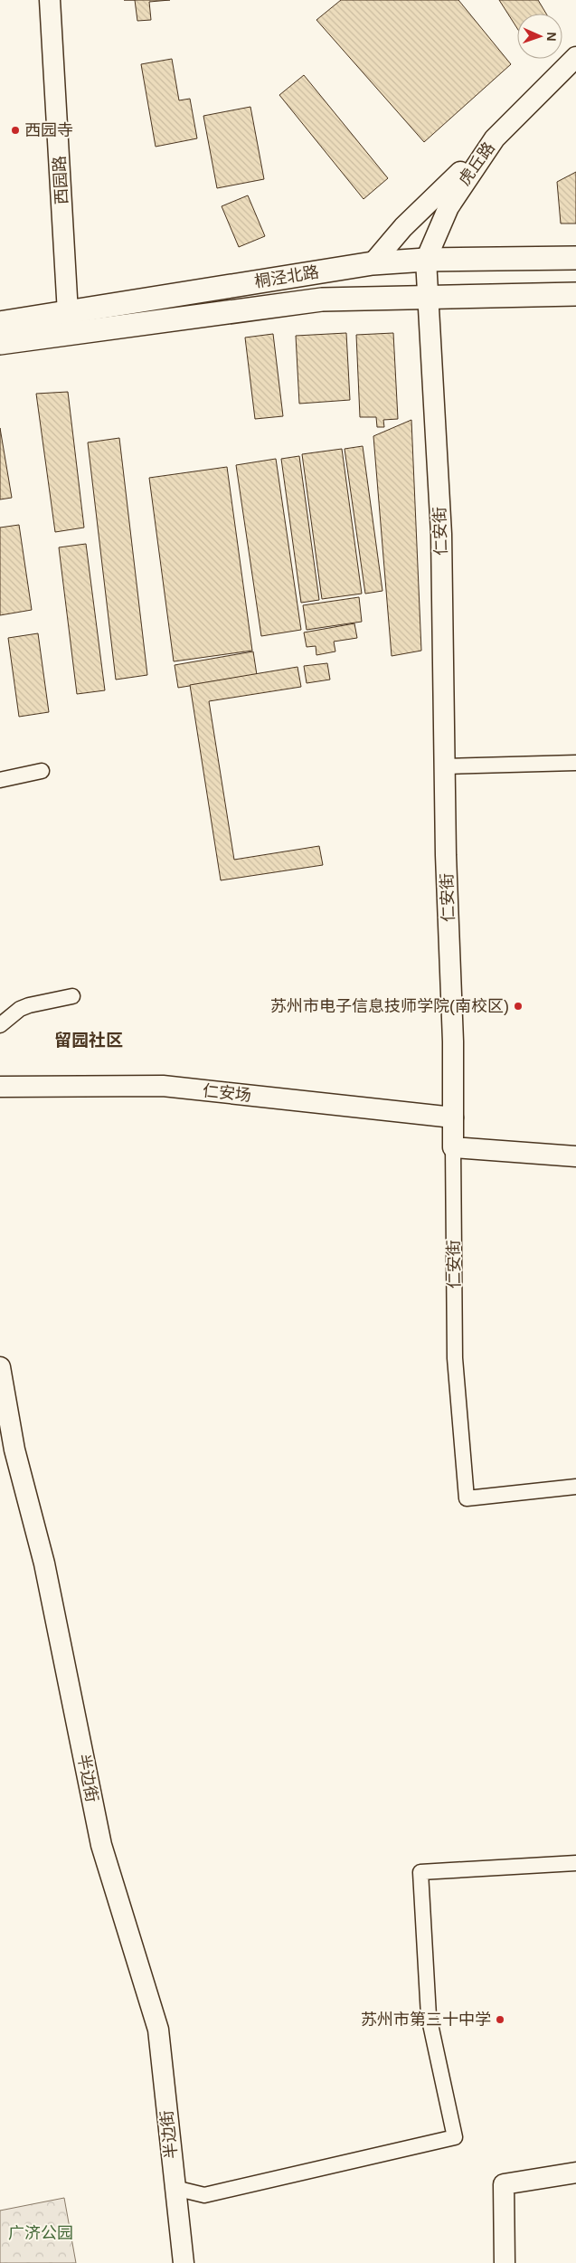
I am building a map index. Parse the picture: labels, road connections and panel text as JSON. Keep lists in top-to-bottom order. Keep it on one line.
{"streets":{"main road":["桐泾北路"],"street":["虎丘路","西园路","仁安街","仁安场","半边街"]},"crossings":[["虎丘路","桐泾北路"],["虎丘路","仁安街"],["西园路","桐泾北路"],["桐泾北路","仁安街"],["仁安街","仁安场"]],"districts":["留园社区"],"parks":["广济公园"],"places":["西园寺","苏州市电子信息技师学院(南校区)","苏州市第三十中学"],"north":"right"}
